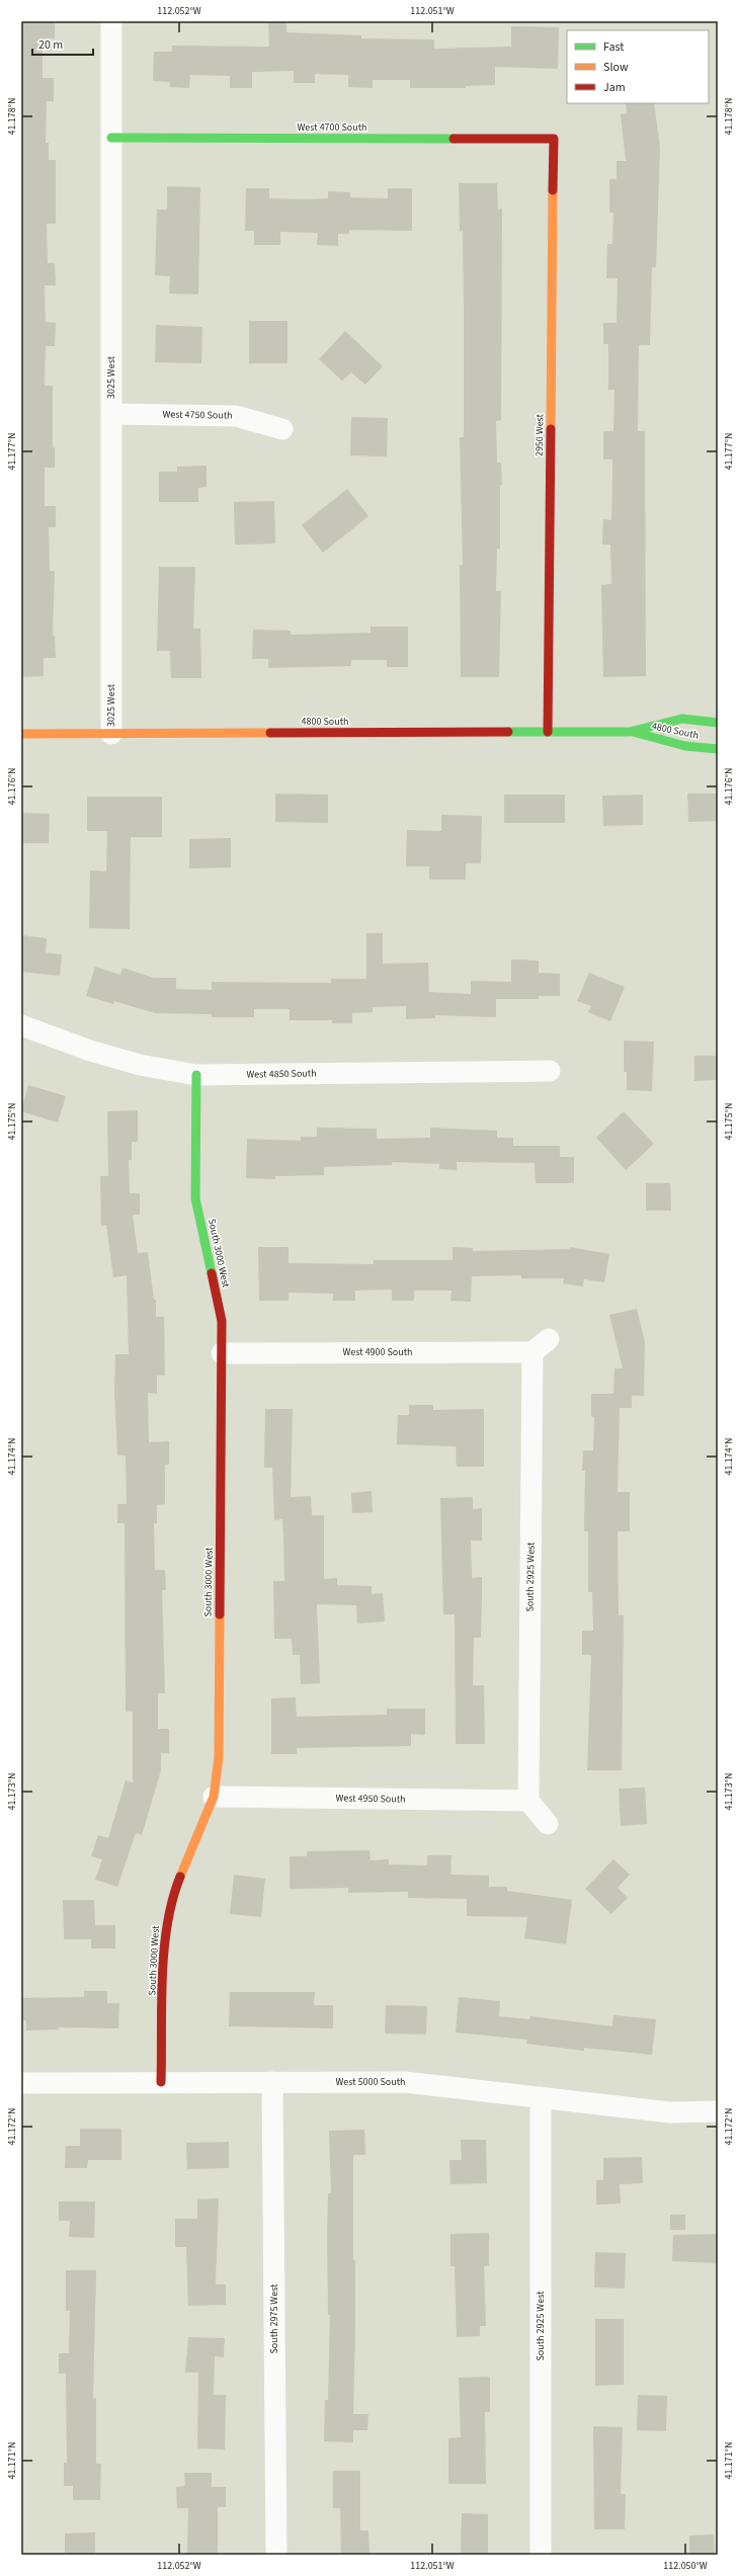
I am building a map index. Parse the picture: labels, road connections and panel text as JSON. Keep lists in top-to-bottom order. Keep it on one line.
{"streets":{"street":["West 4700 South","3025 West","West 4750 South","2950 West","4800 South","West 4850 South","South 3000 West","West 4900 South","South 2925 West","West 4950 South","West 5000 South","South 2975 West"]},"crossings":[["West 4700 South","3025 West"],["West 4700 South","2950 West"],["3025 West","West 4750 South"],["3025 West","4800 South"],["2950 West","4800 South"],["West 4850 South","South 3000 West"],["South 3000 West","West 4900 South"],["South 3000 West","West 4950 South"],["South 3000 West","West 5000 South"],["West 4900 South","South 2925 West"],["South 2925 West","West 4950 South"],["South 2925 West","West 5000 South"],["West 5000 South","South 2975 West"]],"legend":["Fast","Slow","Jam"],"scale_bar":"20 m","coordinates":["112.052°W","112.051°W","41.178°N","41.177°N","41.176°N","41.175°N","41.174°N","41.173°N","41.172°N","41.171°N","112.050°W"]}
